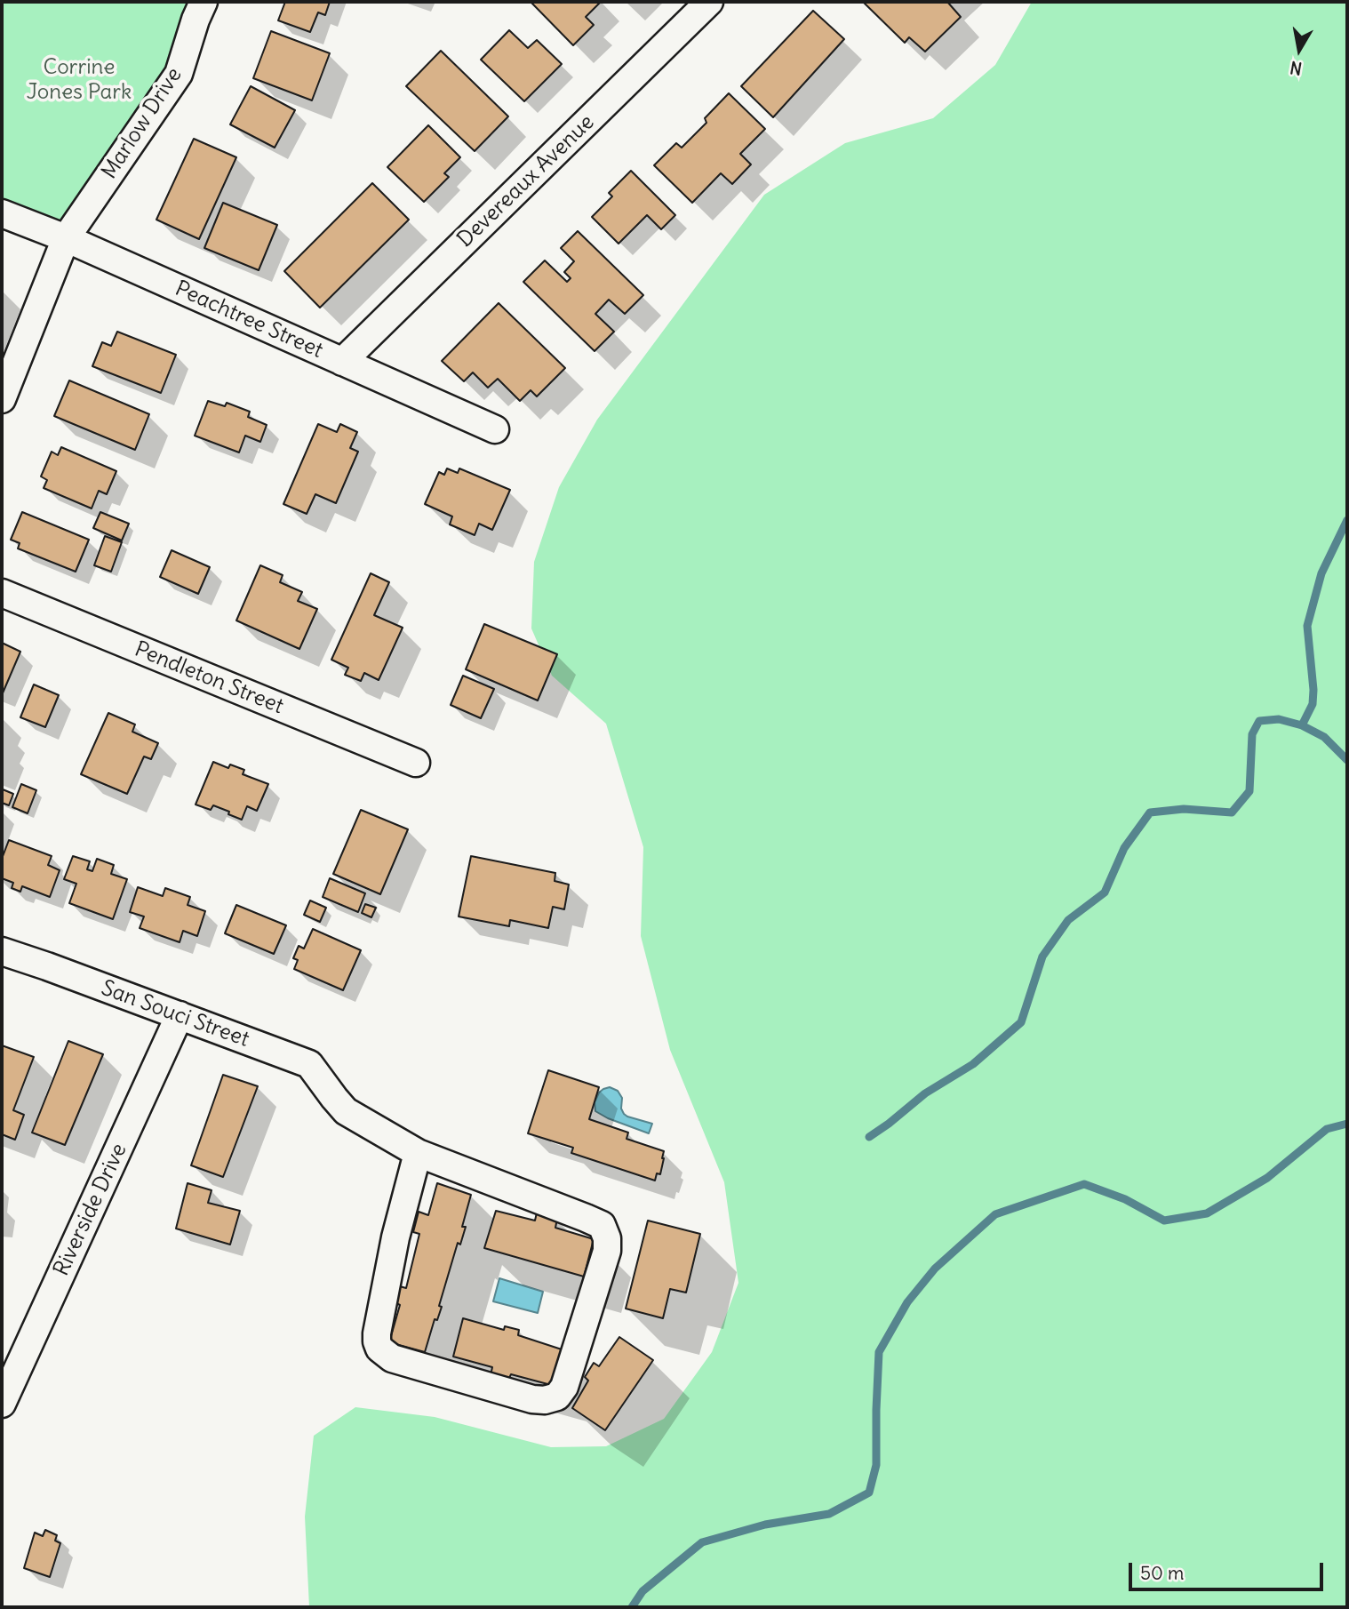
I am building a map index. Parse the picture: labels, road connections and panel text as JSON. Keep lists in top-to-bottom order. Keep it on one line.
{"streets":{"street":["Marlow Drive","Devereaux Avenue","Peachtree Street","Pendleton Street","San Souci Street","Riverside Drive"]},"crossings":[["Marlow Drive","Peachtree Street"],["Devereaux Avenue","Peachtree Street"],["San Souci Street","Riverside Drive"]],"parks":["Corrine Jones Park"],"scale_bar":"50 m","north":"bottom"}
